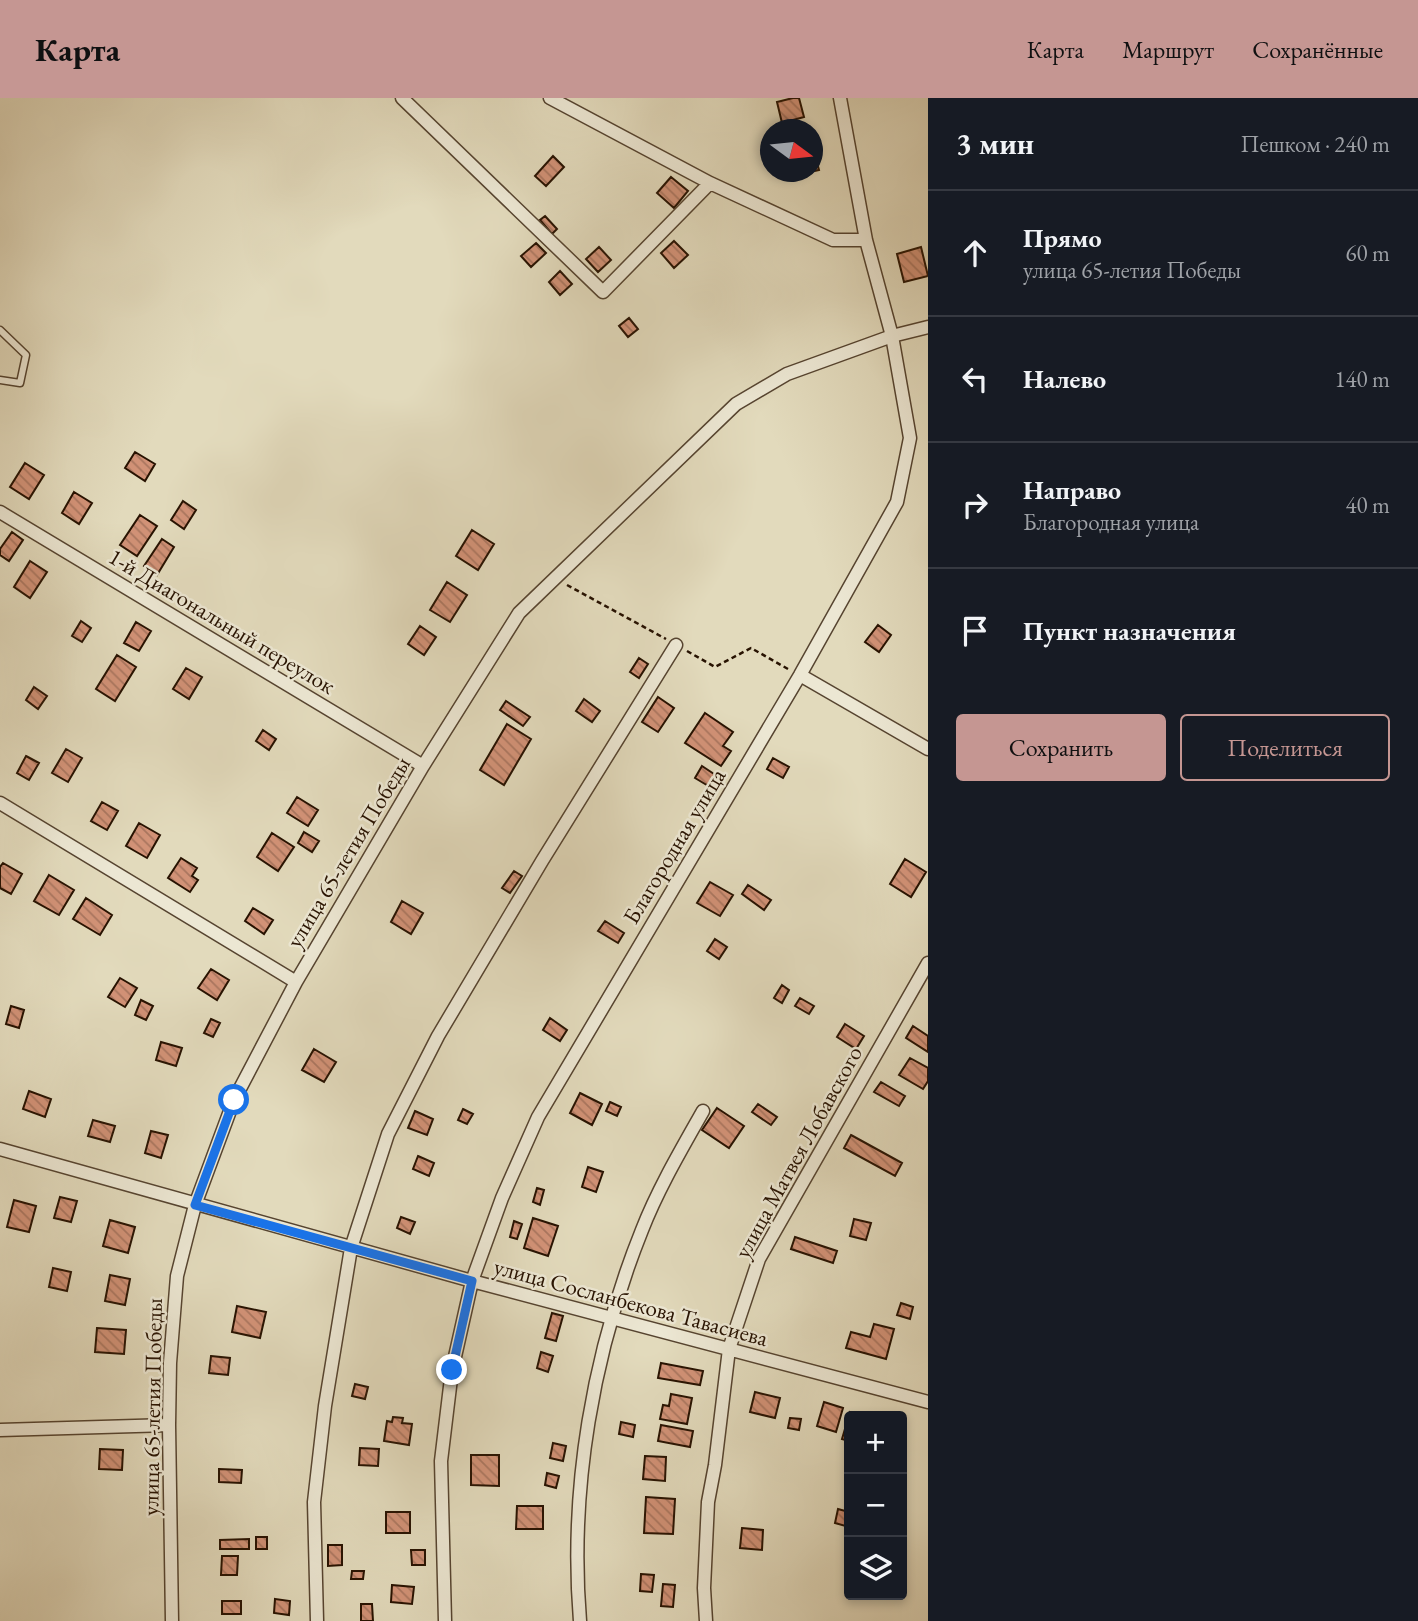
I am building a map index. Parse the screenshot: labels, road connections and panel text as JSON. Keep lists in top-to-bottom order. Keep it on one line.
{"streets":{"street":["1-й Диагональный переулок","Благородная улица","улица 65-летия Победы","улица Матвея Лобавского","улица Сосланбекова Тавасиева"]},"crossings":[["1-й Диагональный переулок","улица 65-летия Победы"],["Благородная улица","улица 65-летия Победы"],["Благородная улица","улица Сосланбекова Тавасиева"],["улица 65-летия Победы","улица Сосланбекова Тавасиева"],["улица Матвея Лобавского","улица Сосланбекова Тавасиева"]],"north":"right","page":{"header":"Карта","nav":["Карта","Маршрут","Сохранённые"],"heading":["3 мин","Пешком · 240 m"],"list":[["Прямо","улица 65-летия Победы","60 m"],["Налево","140 m"],["Направо","Благородная улица","40 m"],"Пункт назначения"],"buttons":["Сохранить","Поделиться"],"map_buttons":["+","−"]}}
